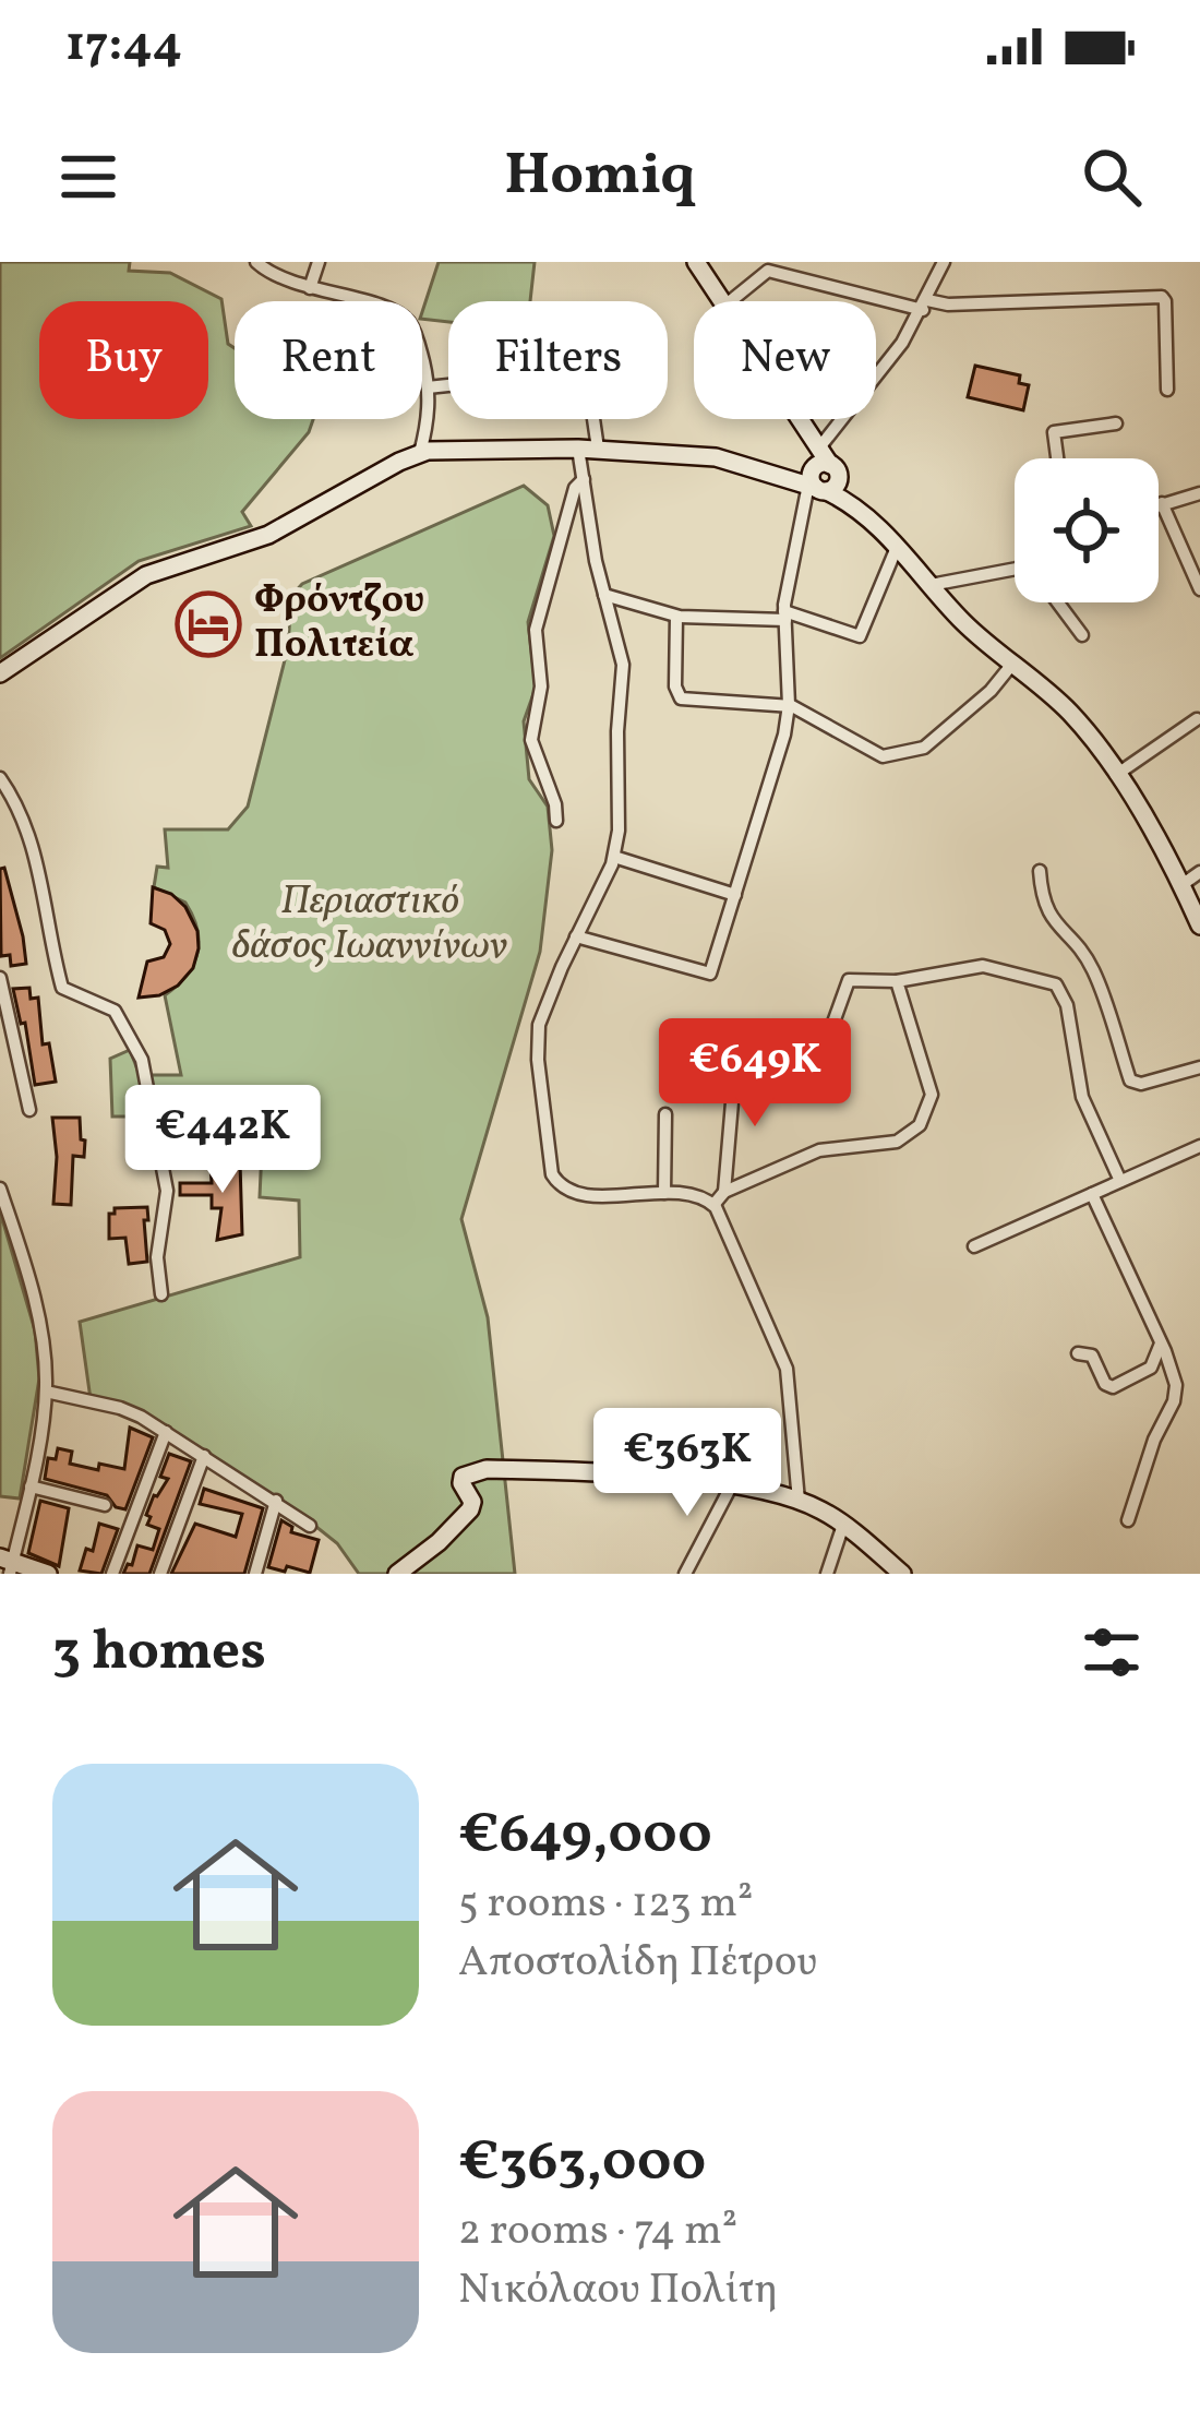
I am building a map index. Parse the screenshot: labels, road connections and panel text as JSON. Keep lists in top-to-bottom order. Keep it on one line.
{"parks":["Περιαστικό δάσος Ιωαννίνων"],"places":{"hotel":["Φρόντζου Πολιτεία"]},"page":{"status":"17:44","header":"Homiq","chip":["Buy","Rent","Filters","New"],"price":["€649K","€442K","€363K"],"heading":"3 homes","list":[{"name":"€649,000","note":"5 rooms · 123 m² · Αποστολίδη Πέτρου"},{"name":"€363,000","note":"2 rooms · 74 m² · Νικόλαου Πολίτη"}]}}
